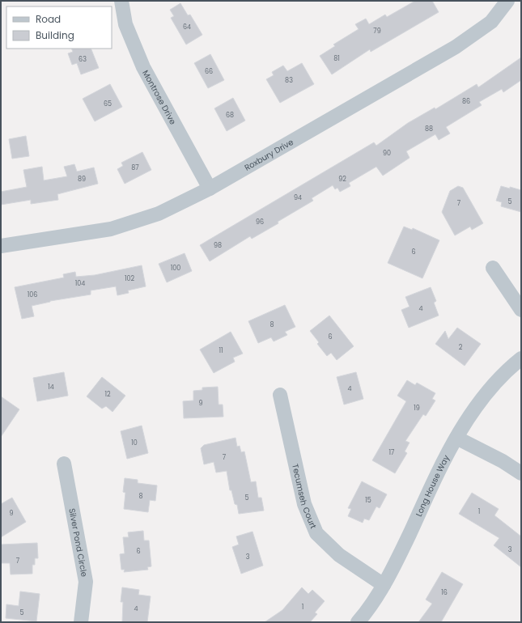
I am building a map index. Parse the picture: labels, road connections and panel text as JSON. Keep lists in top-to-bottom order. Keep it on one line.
{"streets":{"street":["Montrose Drive","Roxbury Drive","Long House Way","Tecumseh Court","Silver Pond Circle"]},"crossings":[["Montrose Drive","Roxbury Drive"],["Long House Way","Tecumseh Court"]],"house_numbers":["64","79","81","63","66","83","86","65","68","88","90","87","89","92","94","5","7","96","98","6","100","102","104","106","4","8","6","2","11","14","4","12","9","19","10","17","7","8","5","15","1","9","3","6","3","7","16","1","4","5"],"legend":["Road","Building"]}
